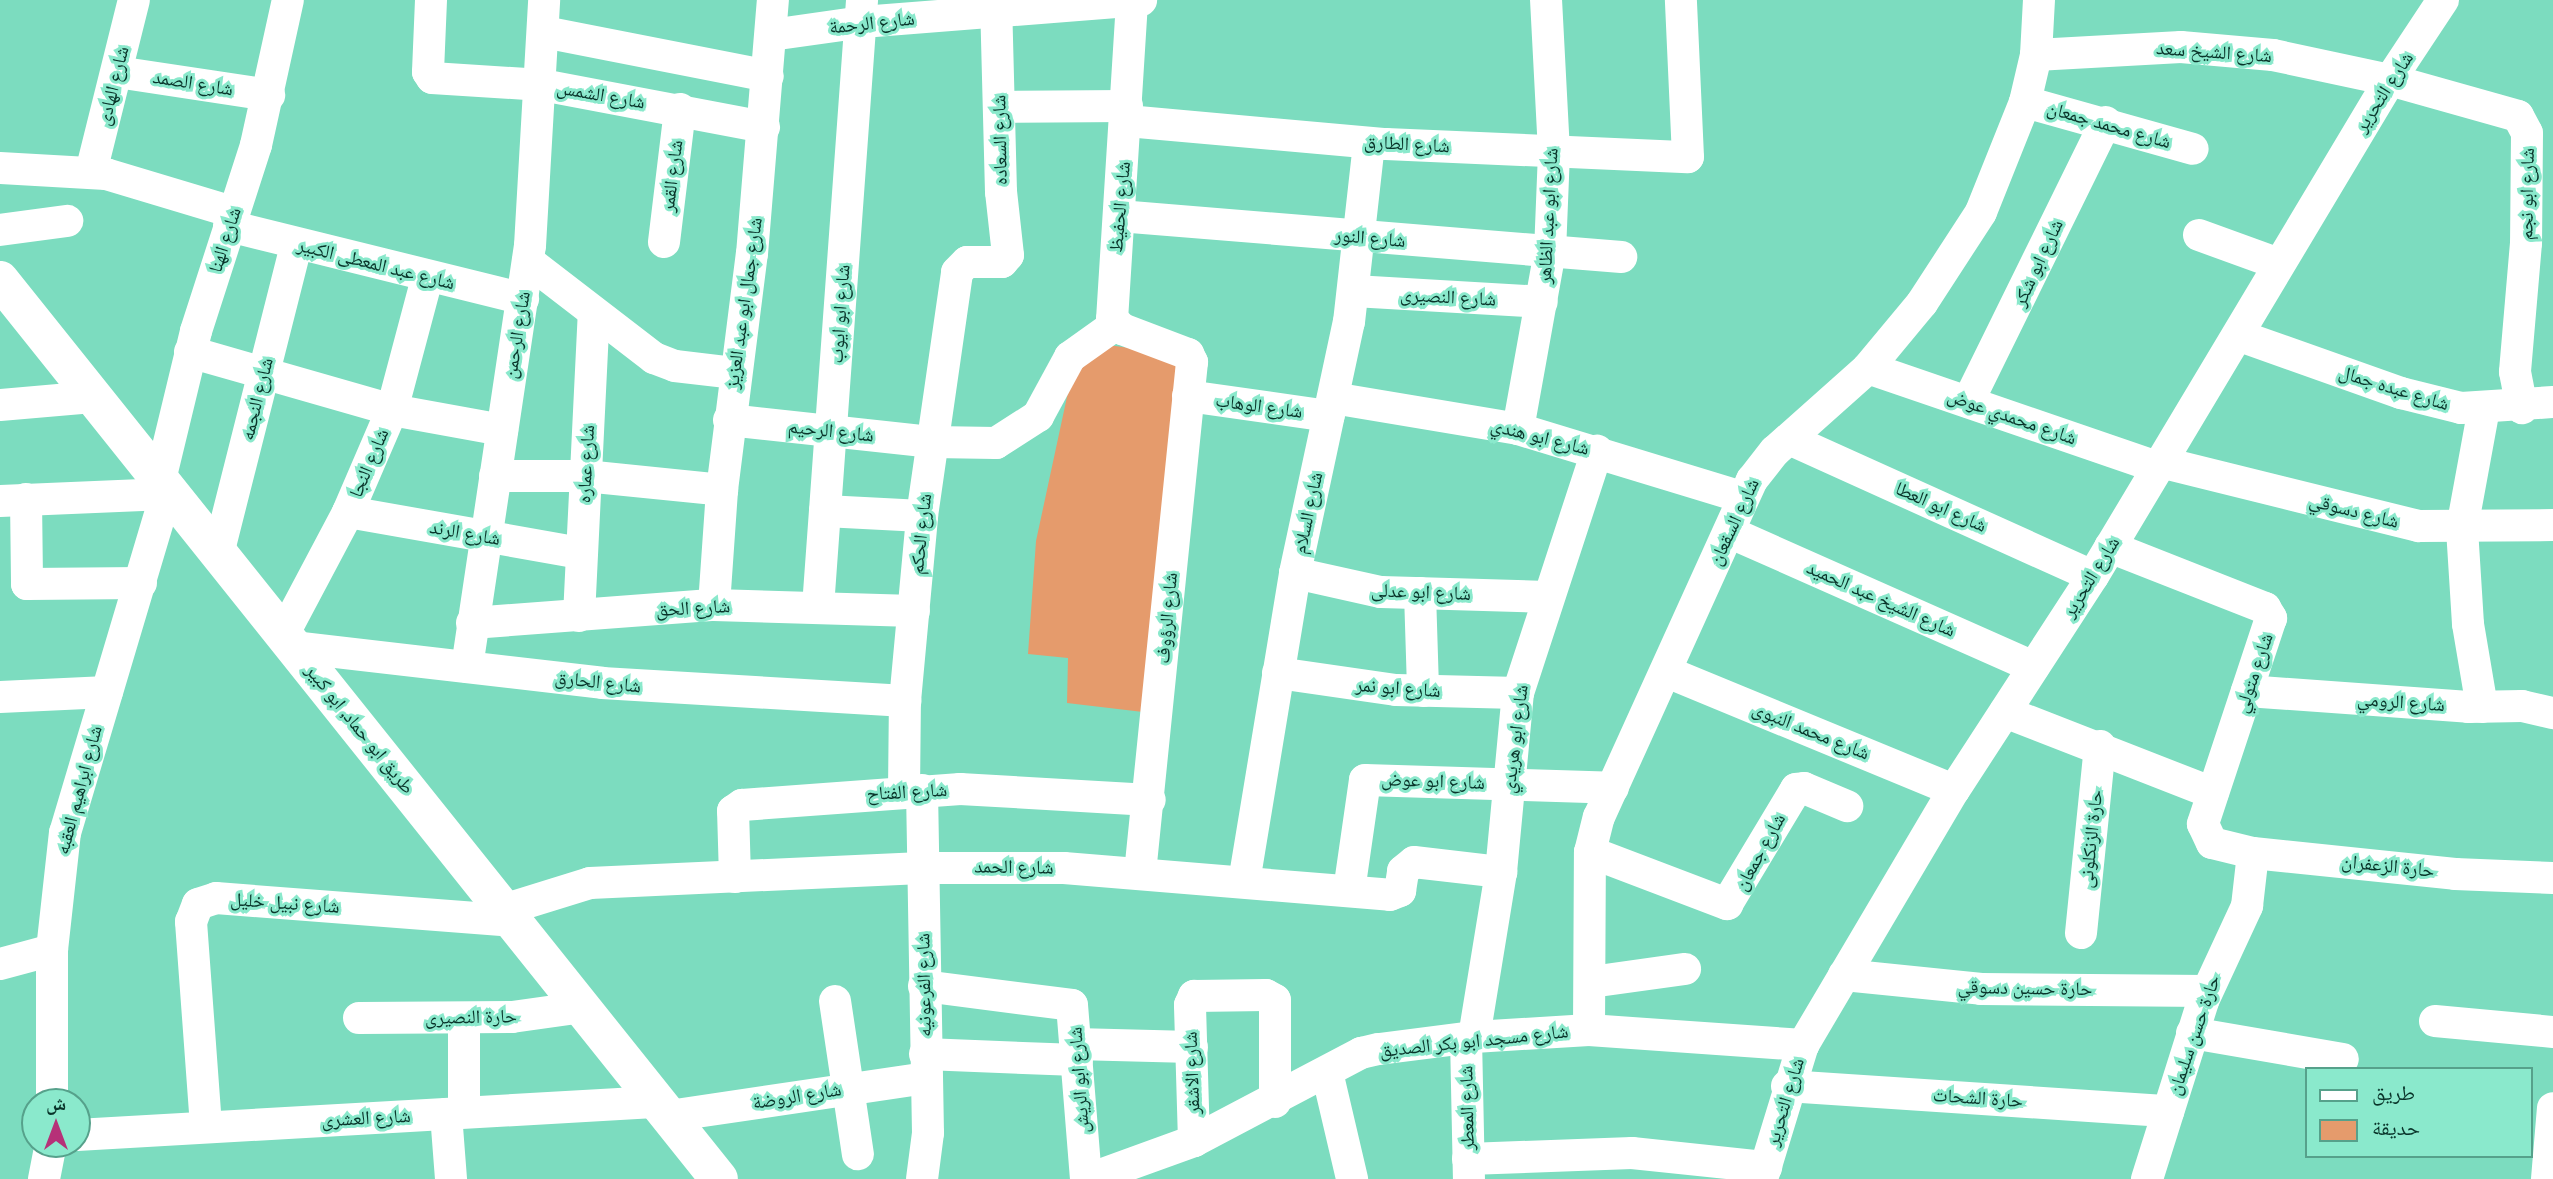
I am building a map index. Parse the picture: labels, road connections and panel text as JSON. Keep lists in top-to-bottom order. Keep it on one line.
{"streets":{"main road":["طريق ابو حماد, ابو كبير"],"street":["شارع الرحمة","شارع الشيخ سعد","شارع الصمد","شارع الهادى","شارع التحرير","شارع الشمس","شارع محمد جمعان","شارع السعاده","شارع الطارق","شارع القمر","شارع ابو نجم","شارع الحفيظ","شارع ابو عبد الظاهر","شارع النور","شارع الهنا","شارع ابو شكر","شارع عبد المعطى الكبير","شارع النصيرى","شارع جمال ابو عبد العزيز","شارع ابو ايوب","شارع الرحمن","شارع عبده جمال","شارع النجمه","شارع الوهاب","شارع محمدي عوض","شارع الرحيم","شارع ابو هندي","شارع النجا","شارع عماره","شارع ابو العطا","شارع دسوقي","شارع السلام","شارع السقعان","شارع الرند","شارع الحكم","شارع ابو عدلى","شارع الشيخ عبد الحميد","شارع الحق","شارع الرؤوف","شارع متولي","شارع الحارق","شارع ابو نمر","شارع الرومي","شارع محمد النبوى","شارع ابو هريدي","شارع ابو عوض","شارع ابراهيم العقبه","شارع الفتاح","حارة الزنكلونى","شارع جمعان","حارة الزعفران","شارع الحمد","شارع نبيل خليل","شارع الفرعونيه","حارة حسين دسوقي","حارة النصيرى","حارة حسن سليمان","شارع مسجد ابو بكر الصديق","شارع الاشقر","شارع ابو الريش","شارع الروضة","حارة الشحات","شارع المعطر","شارع العشرى"]},"crossings":[["شارع الرحمة","شارع السعاده"],["شارع الرحمة","شارع الحفيظ"],["شارع الرحمة","شارع جمال ابو عبد العزيز"],["شارع الرحمة","شارع ابو ايوب"],["شارع الشيخ سعد","شارع التحرير"],["شارع الشيخ سعد","شارع ابو نجم"],["شارع الشيخ سعد","شارع السقعان"],["شارع الصمد","شارع الهادى"],["شارع الصمد","شارع الهنا"],["شارع الهادى","شارع عبد المعطى الكبير"],["شارع التحرير","شارع ابو نجم"],["شارع التحرير","شارع عبده جمال"],["شارع التحرير","شارع محمدي عوض"],["شارع التحرير","شارع ابو العطا"],["شارع التحرير","شارع دسوقي"],["شارع التحرير","شارع الشيخ عبد الحميد"],["شارع التحرير","شارع متولي"],["شارع التحرير","شارع محمد النبوى"],["شارع التحرير","حارة حسين دسوقي"],["شارع التحرير","شارع مسجد ابو بكر الصديق"],["شارع التحرير","حارة الشحات"],["شارع التحرير","شارع المعطر"],["شارع الشمس","شارع القمر"],["شارع الشمس","شارع جمال ابو عبد العزيز"],["شارع الشمس","شارع الرحمن"],["شارع محمد جمعان","شارع ابو شكر"],["شارع محمد جمعان","شارع السقعان"],["شارع السعاده","شارع الطارق"],["شارع السعاده","شارع الحكم"],["شارع الطارق","شارع الحفيظ"],["شارع الطارق","شارع ابو عبد الظاهر"],["شارع الطارق","شارع السلام"],["شارع ابو نجم","شارع عبده جمال"],["شارع الحفيظ","شارع النور"],["شارع الحفيظ","شارع الرحيم"],["شارع الحفيظ","شارع الرؤوف"],["شارع ابو عبد الظاهر","شارع النور"],["شارع ابو عبد الظاهر","شارع النصيرى"],["شارع ابو عبد الظاهر","شارع ابو هندي"],["شارع النور","شارع السلام"],["شارع الهنا","شارع عبد المعطى الكبير"],["شارع الهنا","طريق ابو حماد, ابو كبير"],["شارع الهنا","شارع ابراهيم العقبه"],["شارع ابو شكر","شارع محمدي عوض"],["شارع عبد المعطى الكبير","شارع الرحمن"],["شارع عبد المعطى الكبير","شارع النجمه"],["شارع عبد المعطى الكبير","شارع النجا"],["شارع النصيرى","شارع السلام"],["شارع جمال ابو عبد العزيز","شارع الرحيم"],["شارع جمال ابو عبد العزيز","شارع الحق"],["شارع ابو ايوب","شارع الرحيم"],["شارع ابو ايوب","شارع الحق"],["شارع الرحمن","شارع الرند"],["شارع الرحمن","شارع الحق"],["شارع الرحمن","شارع الحارق"],["شارع النجمه","طريق ابو حماد, ابو كبير"],["شارع الوهاب","شارع ابو هندي"],["شارع الوهاب","شارع السلام"],["شارع الوهاب","شارع الرؤوف"],["شارع محمدي عوض","شارع دسوقي"],["شارع محمدي عوض","شارع السقعان"],["شارع الرحيم","شارع الحكم"],["شارع الرحيم","شارع الرؤوف"],["شارع ابو هندي","شارع السلام"],["شارع ابو هندي","شارع السقعان"],["شارع ابو هندي","شارع ابو هريدي"],["شارع النجا","شارع الرند"],["شارع النجا","شارع الحارق"],["شارع النجا","طريق ابو حماد, ابو كبير"],["شارع عماره","شارع الرند"],["شارع عماره","شارع الحق"],["شارع ابو العطا","شارع السقعان"],["شارع السلام","شارع ابو عدلى"],["شارع السلام","شارع ابو نمر"],["شارع السلام","شارع الحمد"],["شارع السقعان","شارع الشيخ عبد الحميد"],["شارع السقعان","شارع محمد النبوى"],["شارع السقعان","شارع ابو عوض"],["شارع السقعان","شارع جمعان"],["شارع السقعان","شارع مسجد ابو بكر الصديق"],["شارع الحكم","شارع الحق"],["شارع الحكم","شارع الحارق"],["شارع الحكم","شارع الفتاح"],["شارع الحكم","شارع الفرعونيه"],["شارع ابو عدلى","شارع ابو هريدي"],["شارع الرؤوف","شارع الفتاح"],["شارع الرؤوف","شارع الحمد"],["شارع متولي","شارع الرومي"],["شارع متولي","حارة الزعفران"],["شارع متولي","حارة حسن سليمان"],["شارع الحارق","طريق ابو حماد, ابو كبير"],["شارع ابو نمر","شارع ابو هريدي"],["طريق ابو حماد, ابو كبير","شارع ابراهيم العقبه"],["طريق ابو حماد, ابو كبير","شارع الحمد"],["طريق ابو حماد, ابو كبير","شارع نبيل خليل"],["طريق ابو حماد, ابو كبير","حارة النصيرى"],["طريق ابو حماد, ابو كبير","شارع الروضة"],["طريق ابو حماد, ابو كبير","شارع العشرى"],["شارع ابو هريدي","شارع ابو عوض"],["شارع ابو هريدي","شارع الحمد"],["شارع ابو هريدي","شارع مسجد ابو بكر الصديق"],["شارع ابو هريدي","شارع المعطر"],["شارع ابو عوض","شارع الحمد"],["شارع الفتاح","شارع الحمد"],["شارع الفتاح","شارع الفرعونيه"],["حارة الزعفران","حارة حسن سليمان"],["شارع الحمد","شارع نبيل خليل"],["شارع الحمد","شارع الفرعونيه"],["شارع نبيل خليل","شارع العشرى"],["شارع الفرعونيه","شارع ابو الريش"],["شارع الفرعونيه","شارع الروضة"],["حارة حسين دسوقي","حارة حسن سليمان"],["حارة حسن سليمان","حارة الشحات"],["شارع مسجد ابو بكر الصديق","شارع الاشقر"],["شارع مسجد ابو بكر الصديق","شارع ابو الريش"],["شارع مسجد ابو بكر الصديق","شارع المعطر"],["شارع الاشقر","شارع الروضة"],["شارع ابو الريش","شارع الروضة"],["شارع الروضة","شارع العشرى"]],"legend":["طريق","حديقة"],"north":"top"}
